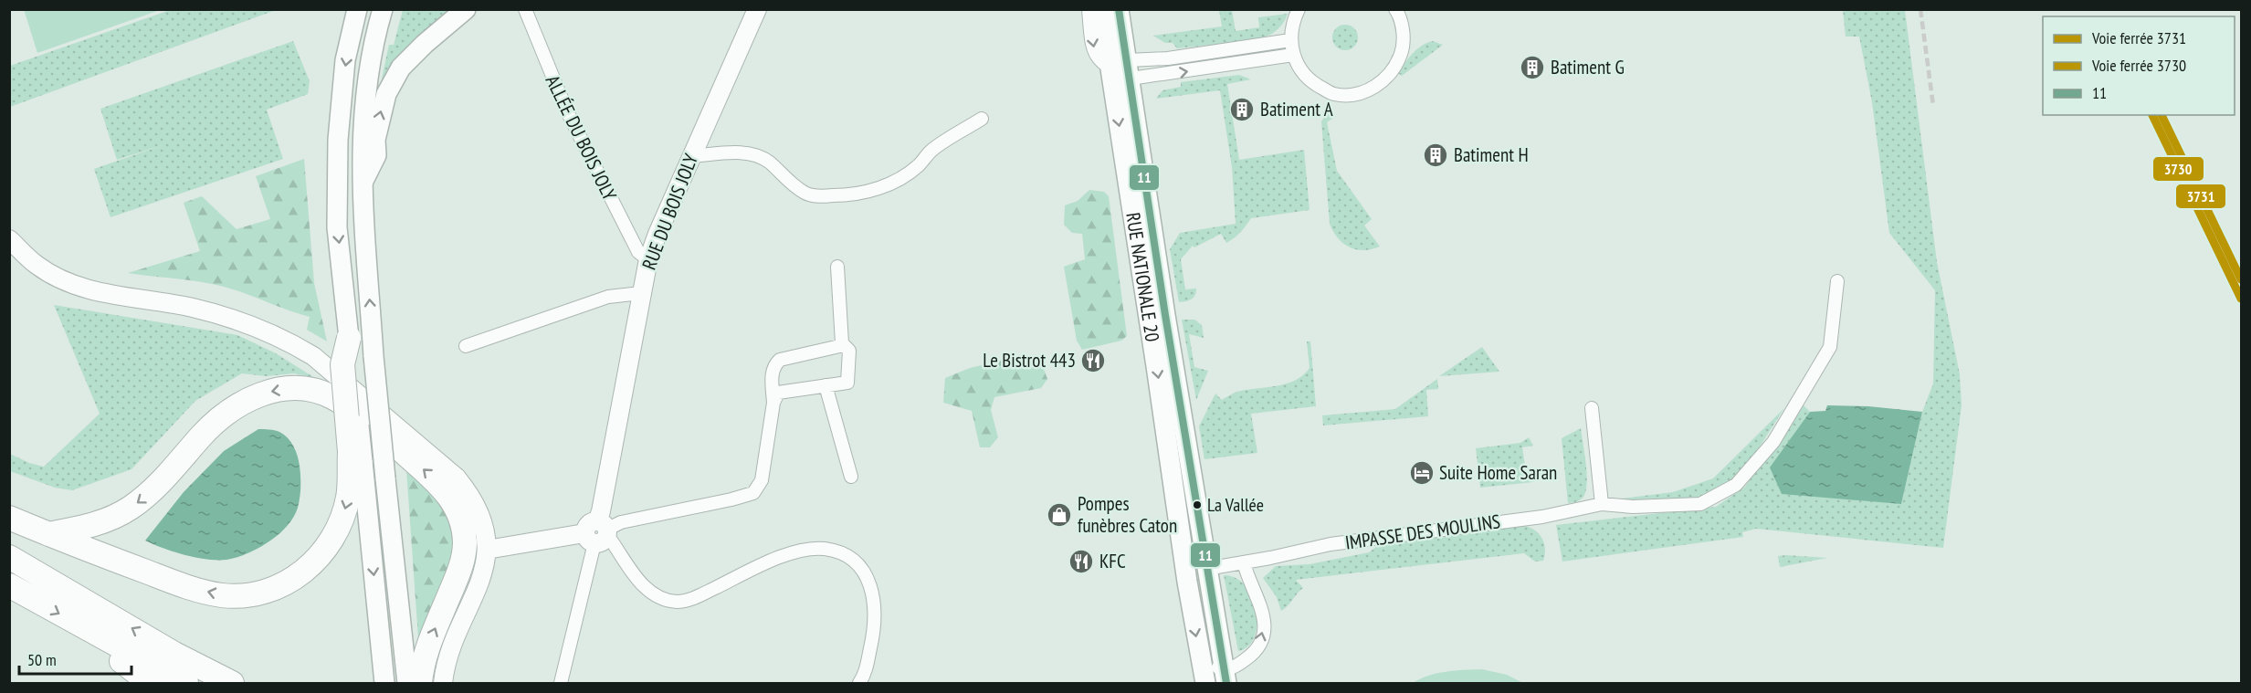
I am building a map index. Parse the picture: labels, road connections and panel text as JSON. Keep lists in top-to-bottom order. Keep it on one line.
{"streets":{"main road":["RUE DU BOIS JOLY","RUE NATIONALE 20"],"street":["ALLÉE DU BOIS JOLY","IMPASSE DES MOULINS"]},"crossings":[["ALLÉE DU BOIS JOLY","RUE DU BOIS JOLY"],["RUE NATIONALE 20","IMPASSE DES MOULINS"]],"places":{"building":["Batiment G","Batiment A","Batiment H"],"restaurant":["Le Bistrot 443","KFC"],"hotel":["Suite Home Saran"],"other":["La Vallée"],"shop":["Pompes funèbres Caton"]},"lines":["transit line 11","rail line 3731","rail line 3730"],"legend":["Voie ferrée 3731","Voie ferrée 3730","11"],"scale_bar":"50 m"}
